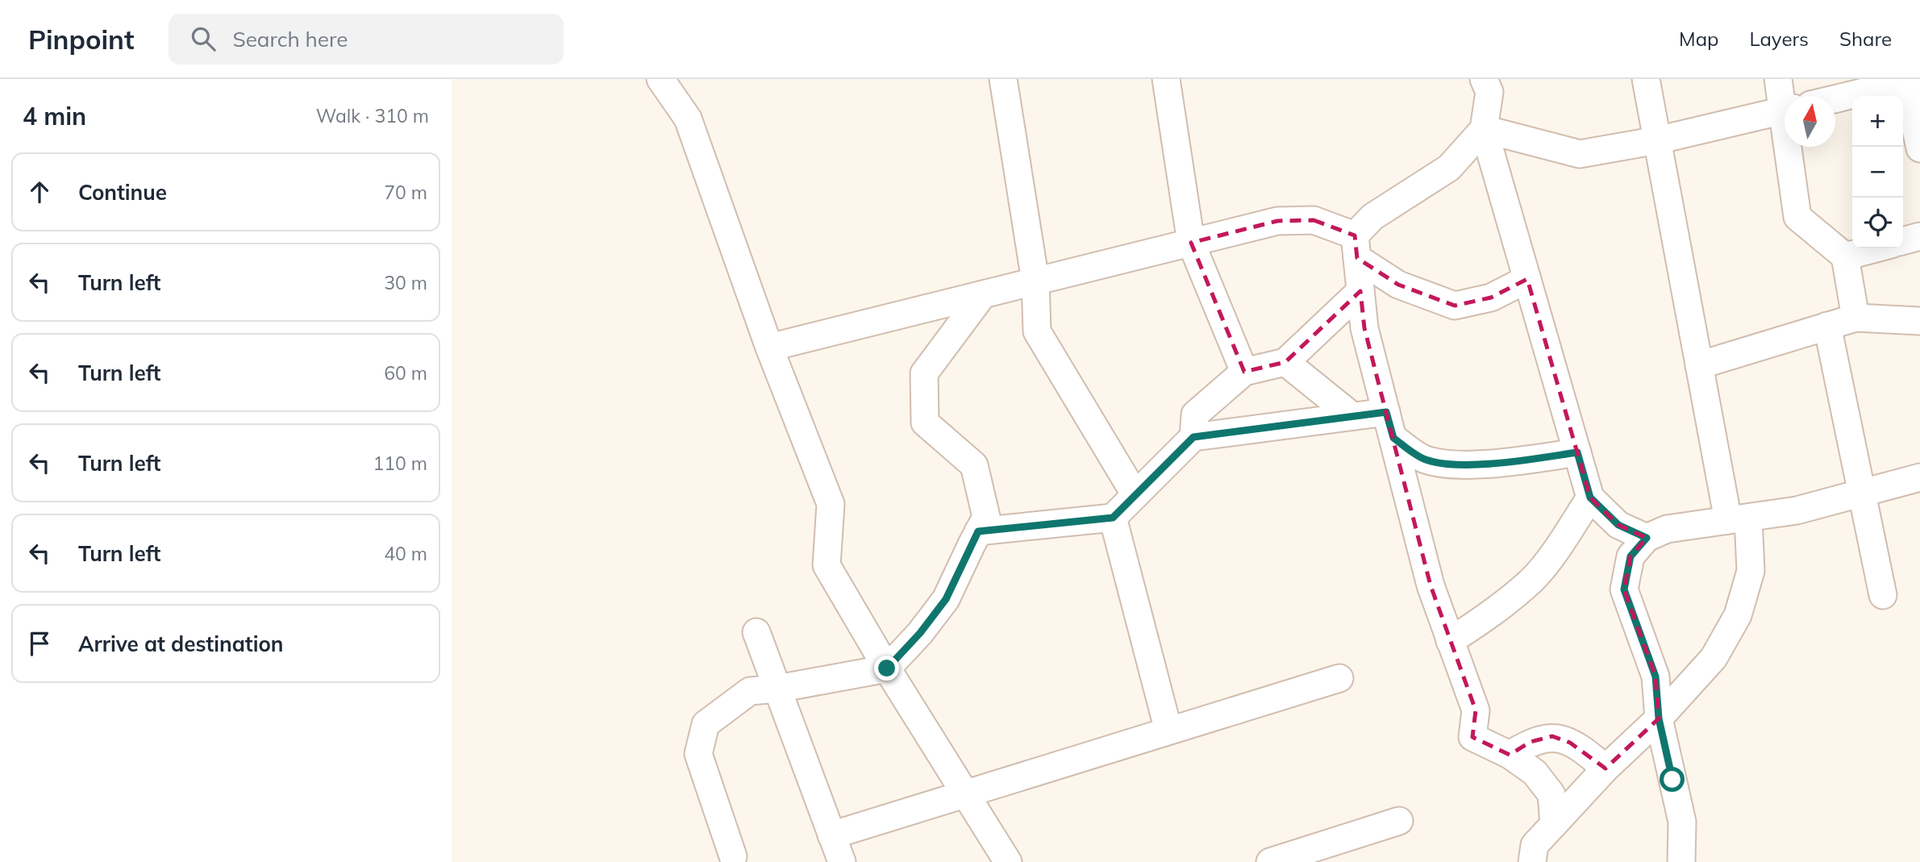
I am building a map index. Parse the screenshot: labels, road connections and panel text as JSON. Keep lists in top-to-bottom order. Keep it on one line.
{"north":"top","page":{"header":"Pinpoint","search":"Search here","nav":["Map","Layers","Share"],"heading":["4 min","Walk · 310 m"],"map_buttons":["+","−"],"list":[["Continue","70 m"],["Turn left","30 m"],["Turn left","60 m"],["Turn left","110 m"],["Turn left","40 m"],"Arrive at destination"]}}
